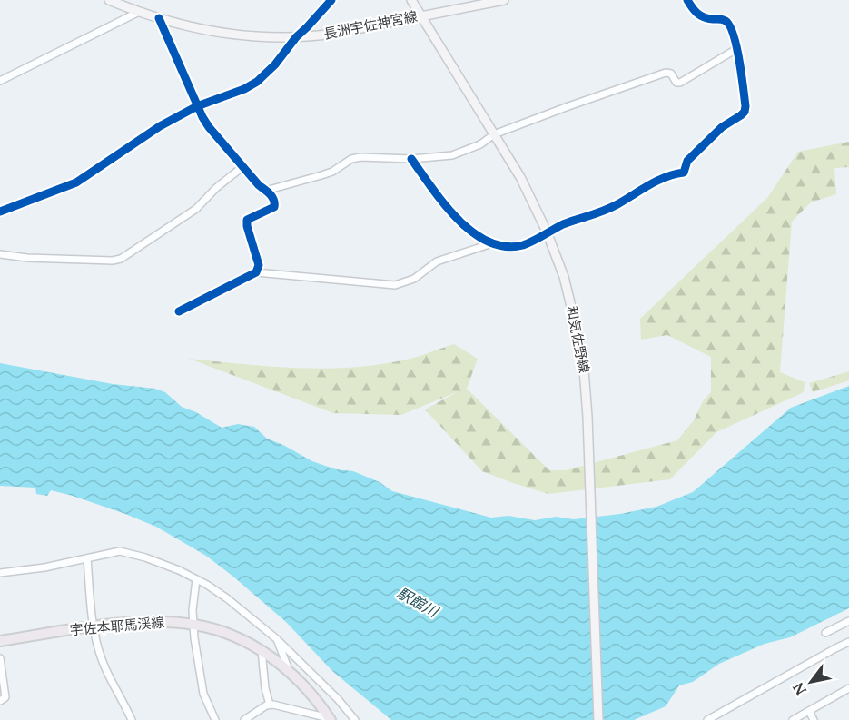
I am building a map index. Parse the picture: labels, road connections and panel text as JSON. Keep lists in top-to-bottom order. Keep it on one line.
{"streets":{"main road":["長洲宇佐神宮線","和気佐野線","宇佐本耶馬渓線"]},"crossings":[["長洲宇佐神宮線","和気佐野線"]],"water":["駅館川"],"north":"bottom left"}
